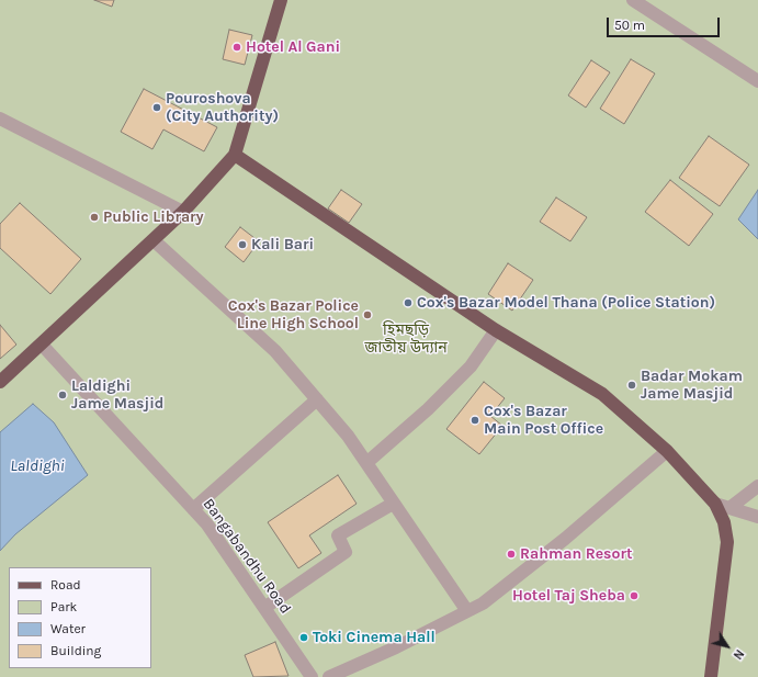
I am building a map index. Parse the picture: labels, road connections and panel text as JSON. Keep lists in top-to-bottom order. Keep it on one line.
{"streets":{"street":["Bangabandhu Road"]},"water":["Laldighi"],"parks":["হিমছড়ি জাতীয় উদ্যান"],"places":["Hotel Al Gani","Pouroshova (City Authority)","Public Library","Kali Bari","Cox's Bazar Model Thana (Police Station)","Cox's Bazar Police Line High School","Badar Mokam Jame Masjid","Laldighi Jame Masjid","Cox's Bazar Main Post Office","Rahman Resort","Hotel Taj Sheba","Toki Cinema Hall"],"legend":["Road","Park","Water","Building"],"scale_bar":"50 m","north":"bottom right"}
